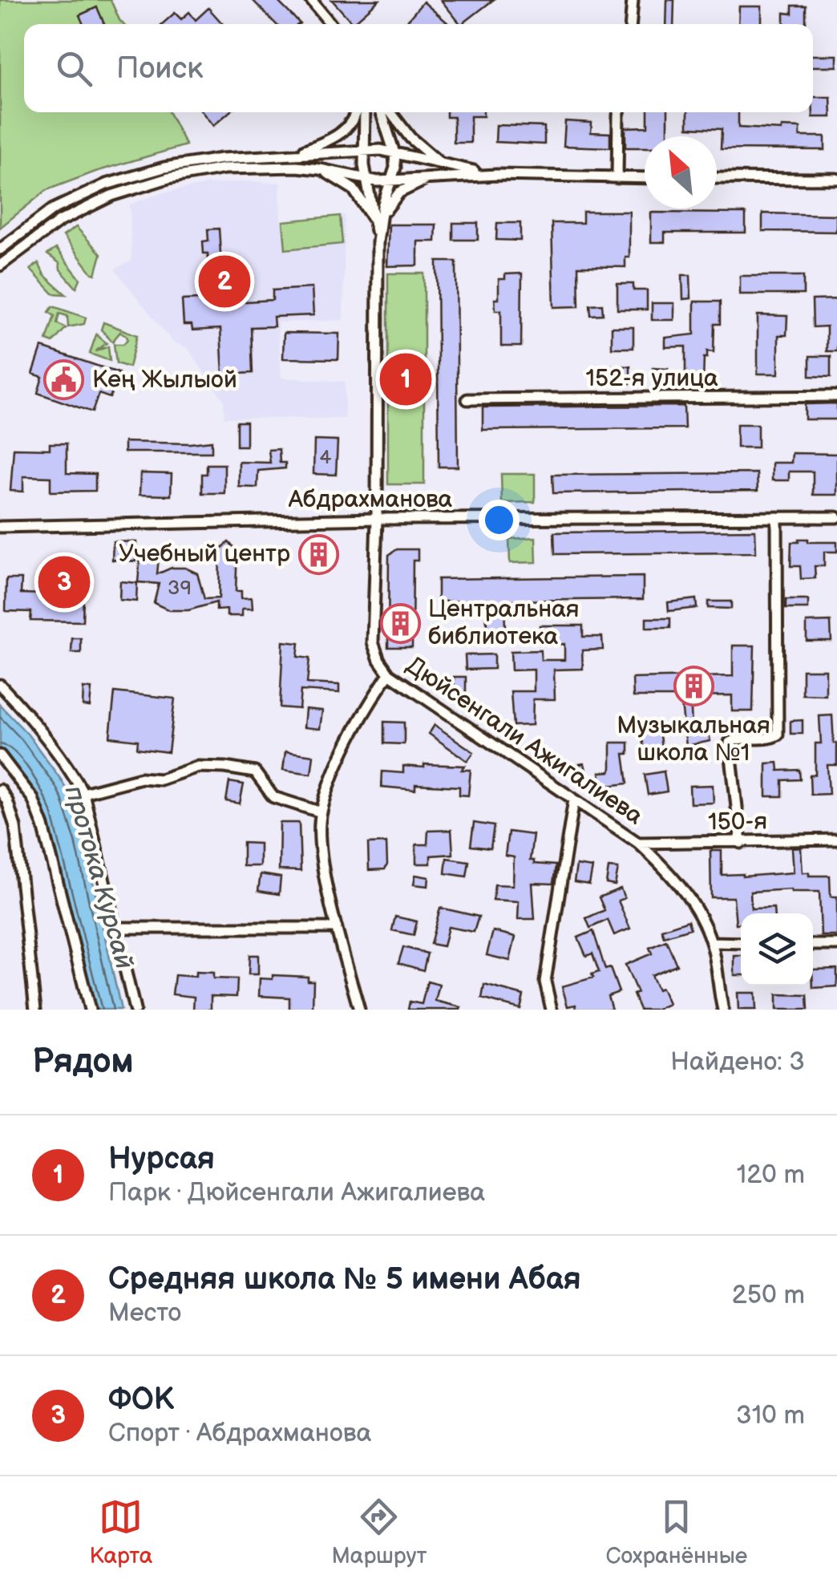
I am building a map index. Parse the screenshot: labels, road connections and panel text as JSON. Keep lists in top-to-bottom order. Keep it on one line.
{"streets":{"street":["152-я улица","Абдрахманова","Дюйсенгали Ажигалиева","150-я"]},"crossings":[["Абдрахманова","Дюйсенгали Ажигалиева"],["Дюйсенгали Ажигалиева","150-я"]],"water":["протока Курсай"],"places":{"public building":["Кең Жылыой"],"building":["Учебный центр","Центральная библиотека","Музыкальная школа №1"]},"house_numbers":["4","39"],"north":"top left","page":{"search":"Поиск","pins":["2","1","3"],"heading":["Рядом","Найдено: 3"],"list":[{"mark":"1","name":"Нурсая","note":"Парк · Дюйсенгали Ажигалиева","value":"120 m"},{"mark":"2","name":"Средняя школа № 5 имени Абая","note":"Место","value":"250 m"},{"mark":"3","name":"ФОК","note":"Спорт · Абдрахманова","value":"310 m"}],"nav":["Карта","Маршрут","Сохранённые"]}}
